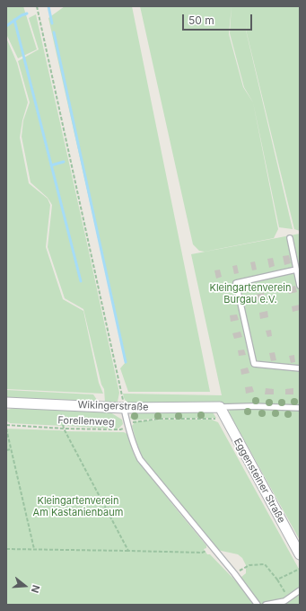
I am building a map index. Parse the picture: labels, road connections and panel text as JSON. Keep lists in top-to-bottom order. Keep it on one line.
{"streets":{"street":["Wikingerstraße","Eggensteiner Straße"],"path":["Forellenweg"]},"crossings":[["Wikingerstraße","Eggensteiner Straße"],["Forellenweg","Eggensteiner Straße"]],"parks":["Kleingartenverein Burgau e.V.","Kleingartenverein Am Kastanienbaum"],"scale_bar":"50 m","north":"right"}
